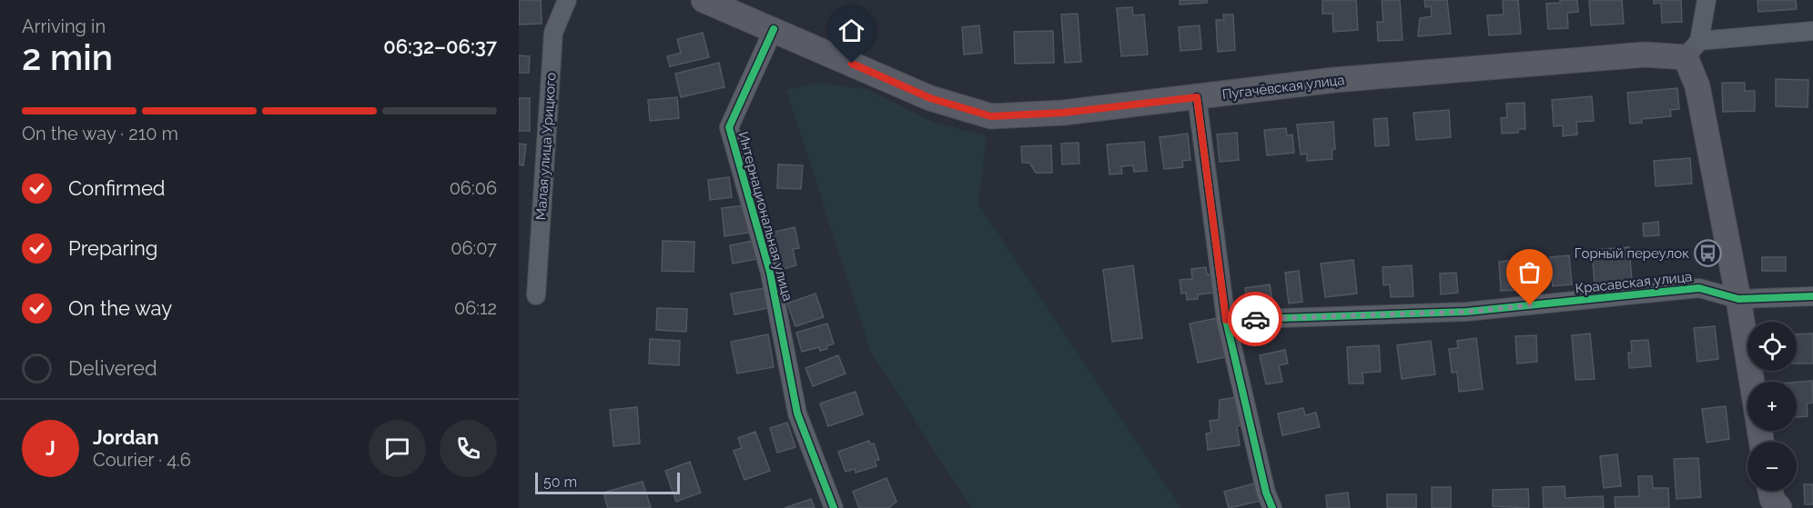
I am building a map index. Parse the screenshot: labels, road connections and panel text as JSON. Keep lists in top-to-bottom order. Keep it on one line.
{"streets":{"main road":["Пугачёвская улица"],"street":["Малая улица Урицкого","Интернациональная улица","Красавская улица"]},"crossings":[["Пугачёвская улица","Интернациональная улица"]],"places":{"bus stop":["Горный переулок"]},"scale_bar":"50 m","page":{"heading":["2 min","Arriving in","06:32–06:37"],"panel":["Jordan","Courier · 4.6"],"bar":"On the way · 210 m","list":[["Confirmed","06:06"],["Preparing","06:07"],["On the way","06:12"],"Delivered"],"map_buttons":["+","−"],"round":"J","scale":"50 m"}}
